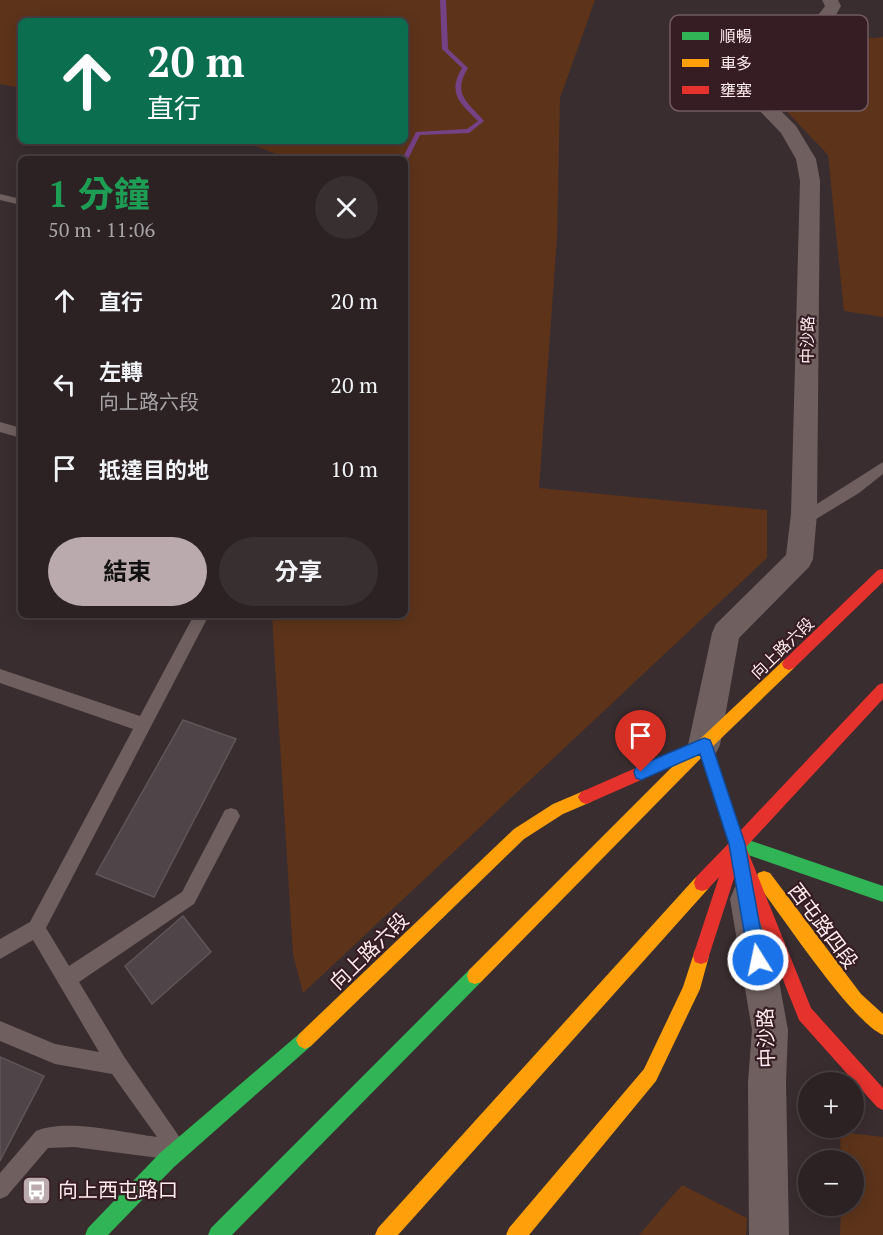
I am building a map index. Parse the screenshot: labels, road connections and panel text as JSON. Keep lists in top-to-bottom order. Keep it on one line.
{"streets":{"main road":["向上路六段","西屯路四段"],"street":["中沙路"]},"crossings":[["中沙路","向上路六段"],["中沙路","西屯路四段"]],"places":{"bus stop":["向上西屯路口"]},"legend":["順暢","車多","壅塞"],"page":{"turn":["20 m","直行"],"heading":["1 分鐘","50 m · 11:06"],"list":[{"name":"直行","value":"20 m"},{"name":"左轉","note":"向上路六段","value":"20 m"},{"name":"抵達目的地","value":"10 m"}],"buttons":["結束","分享"],"map_buttons":["+","−"]}}
